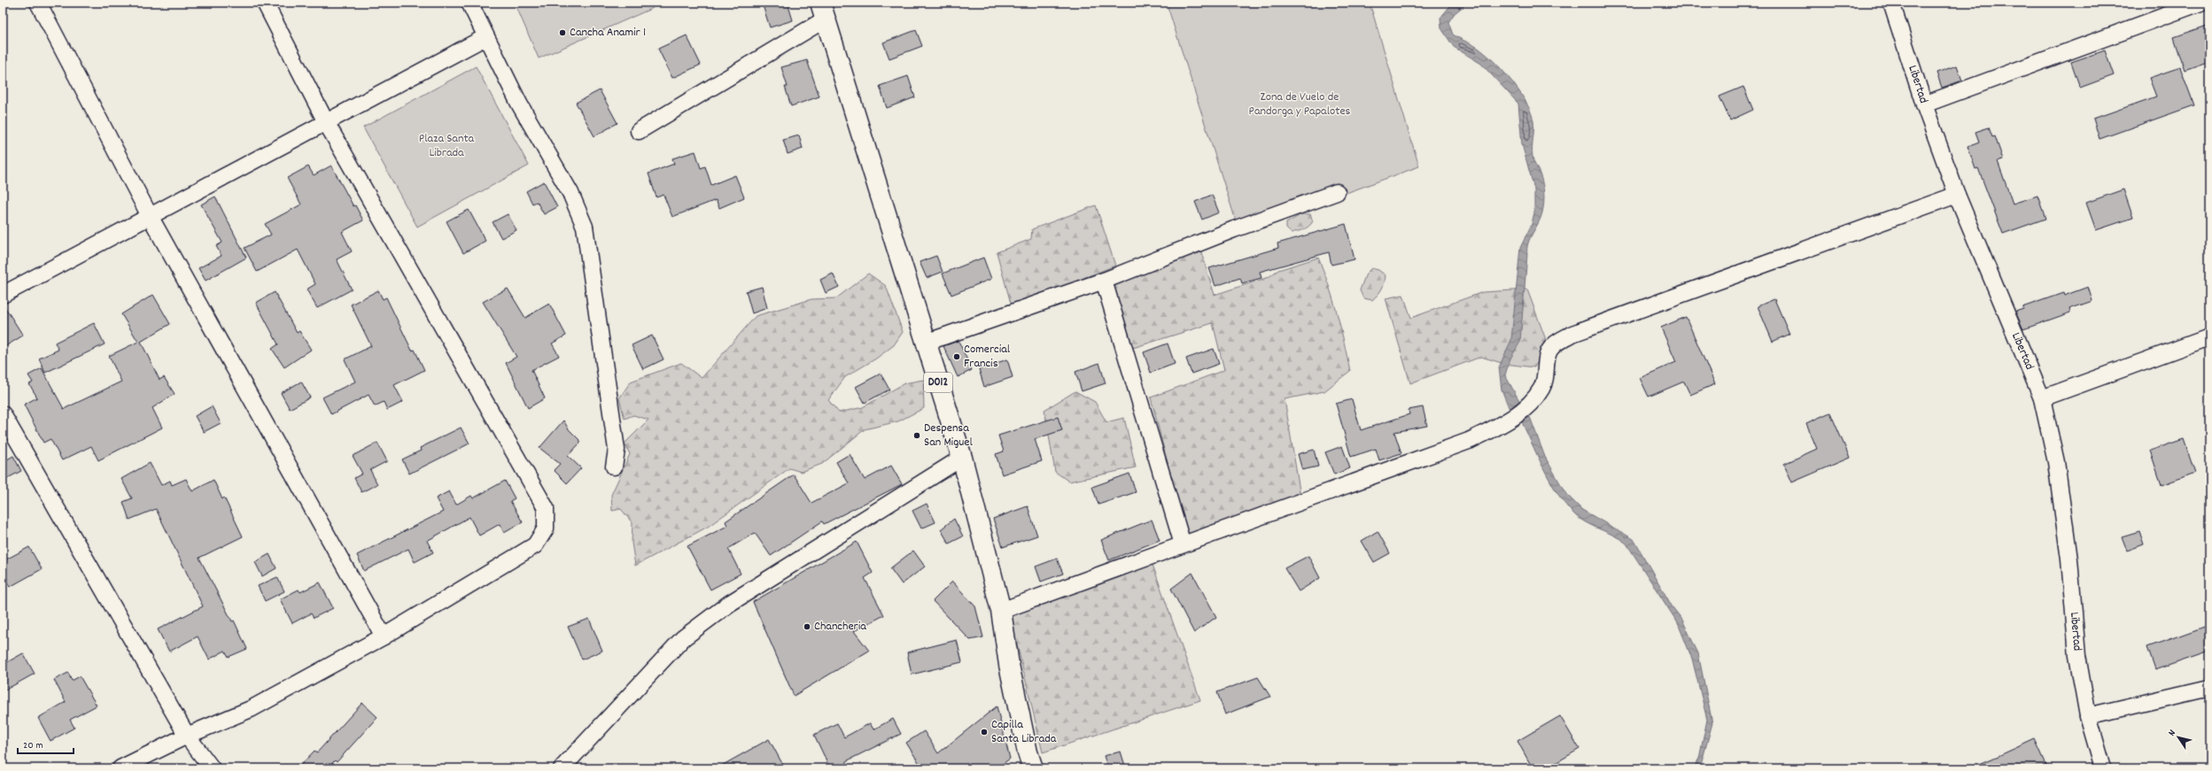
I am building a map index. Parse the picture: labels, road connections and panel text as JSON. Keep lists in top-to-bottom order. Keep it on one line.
{"streets":{"main road":["D012"],"street":["Libertad"]},"parks":["Zona de Vuelo de Pandorga y Papalotes","Plaza Santa Librada"],"places":["Cancha Anamir 1","Comercial Francis","Despensa San Miguel","Chancheria","Capilla Santa Librada"],"scale_bar":"20 m","north":"top left"}
